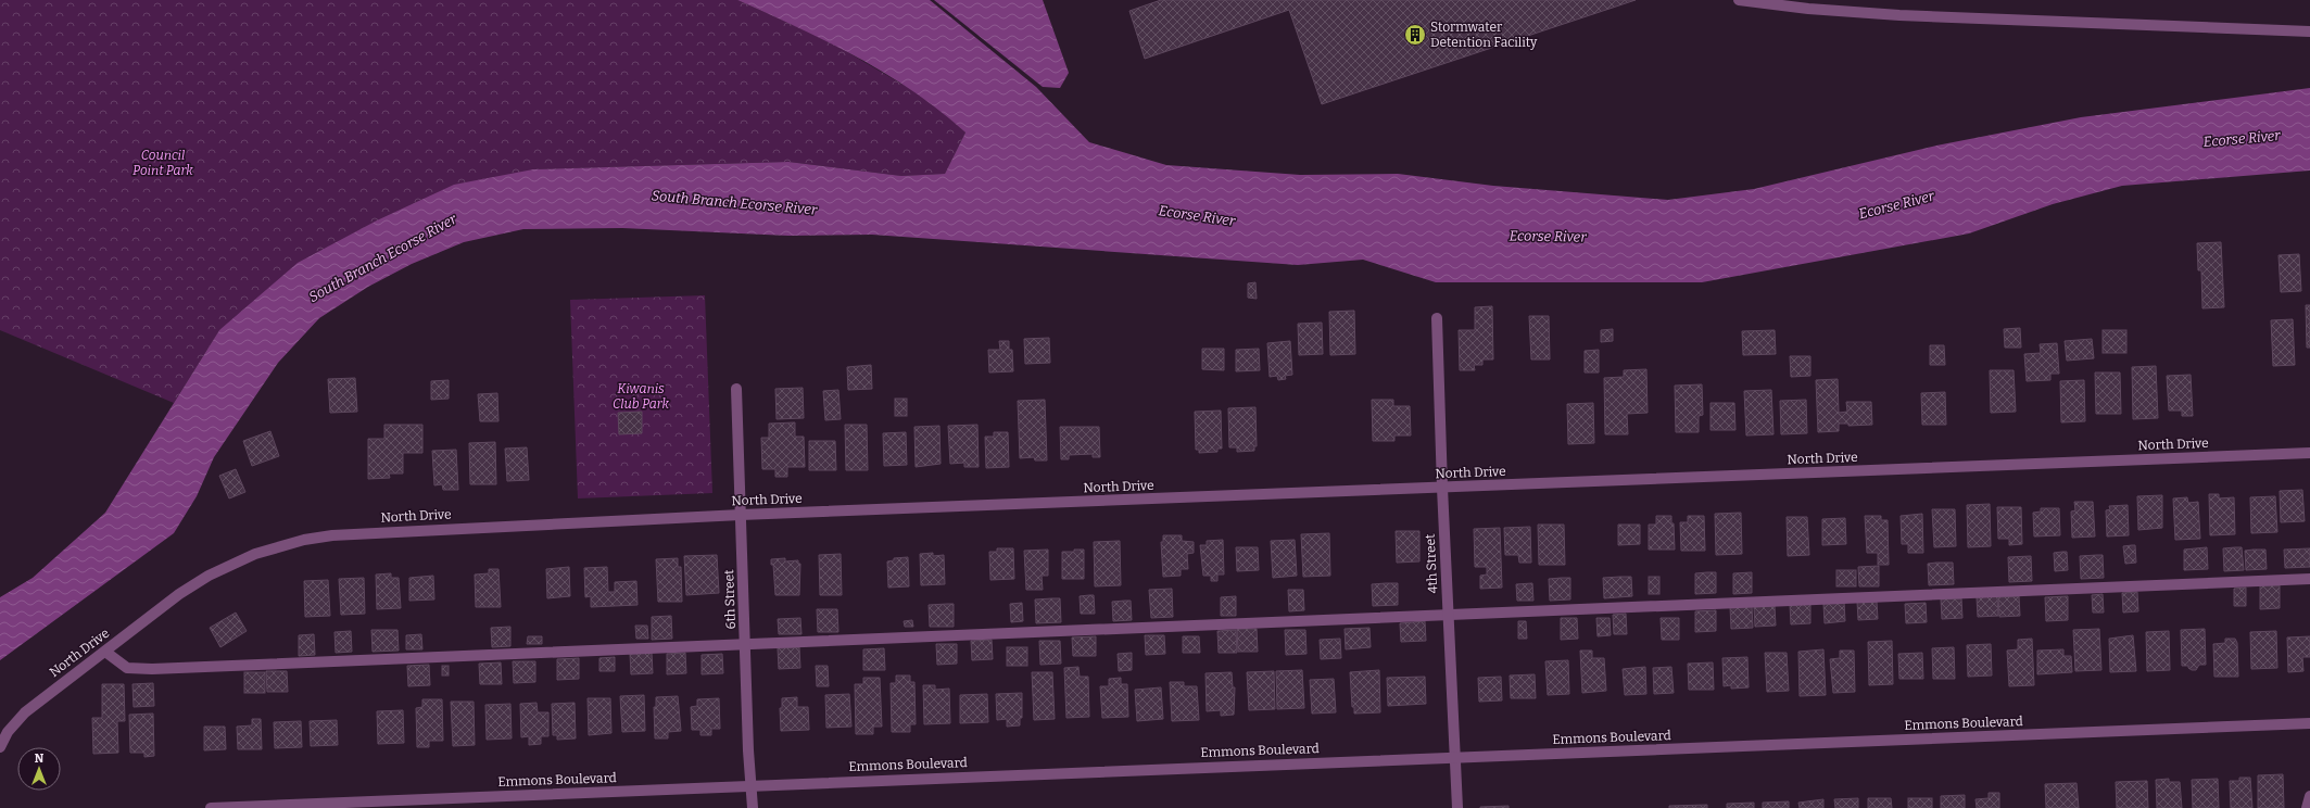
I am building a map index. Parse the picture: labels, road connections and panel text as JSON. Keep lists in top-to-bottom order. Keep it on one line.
{"streets":{"street":["North Drive","4th Street","6th Street","Emmons Boulevard"]},"crossings":[["North Drive","4th Street"],["North Drive","6th Street"],["4th Street","Emmons Boulevard"],["6th Street","Emmons Boulevard"]],"water":["Ecorse River","South Branch Ecorse River"],"parks":["Council Point Park","Kiwanis Club Park"],"places":{"building":["Stormwater Detention Facility"]},"north":"top"}
